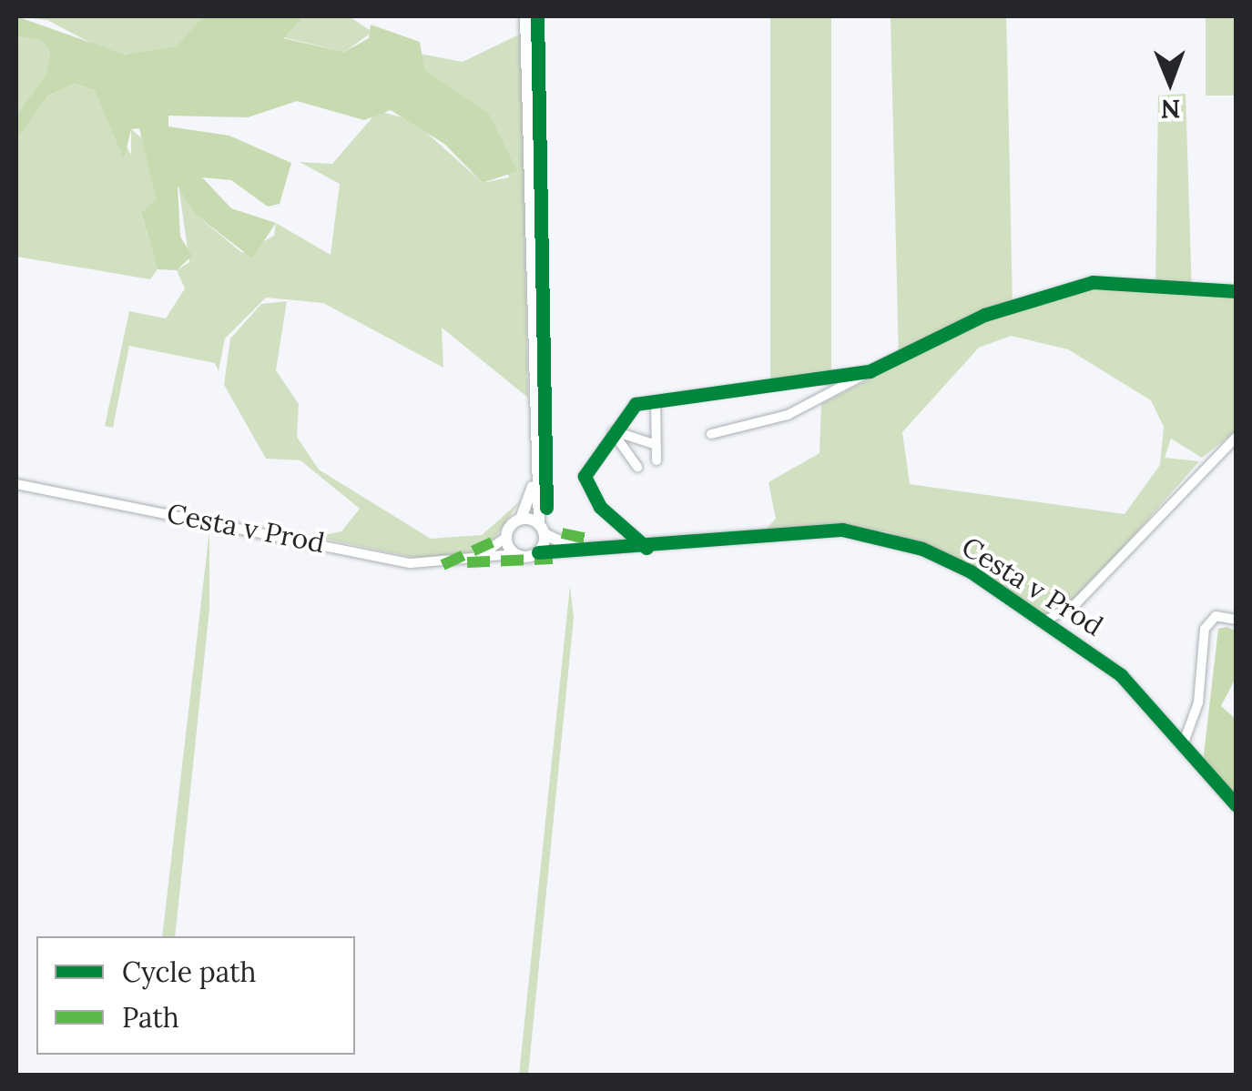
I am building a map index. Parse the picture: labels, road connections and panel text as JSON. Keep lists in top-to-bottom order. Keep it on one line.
{"streets":{"street":["Cesta v Prod"]},"legend":["Cycle path","Path"],"north":"bottom"}
